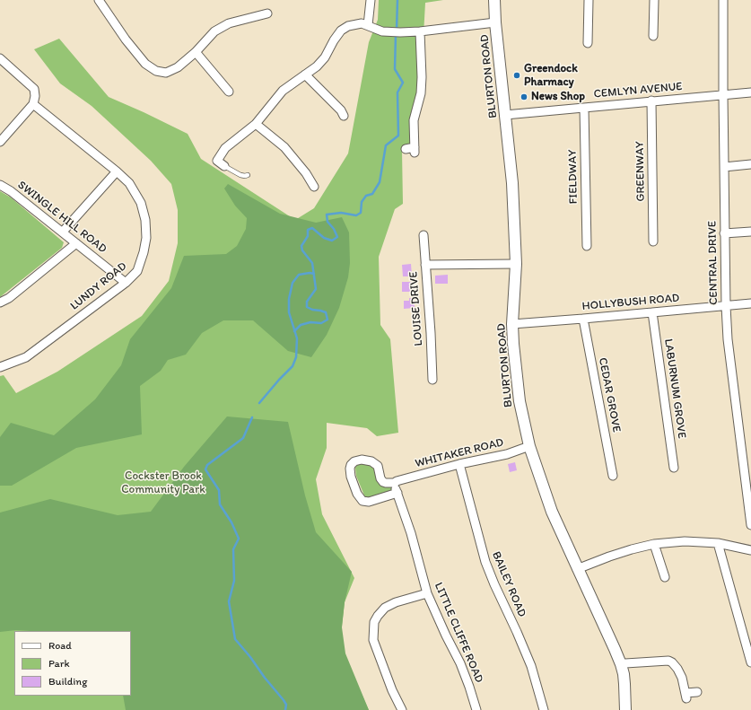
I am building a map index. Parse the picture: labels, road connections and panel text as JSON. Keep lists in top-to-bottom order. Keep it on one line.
{"streets":{"street":["BLURTON ROAD","CEMLYN AVENUE","GREENWAY","FIELDWAY","SWINGLE HILL ROAD","CENTRAL DRIVE","LUNDY ROAD","HOLLYBUSH ROAD","LOUISE DRIVE","LABURNUM GROVE","CEDAR GROVE","WHITAKER ROAD","BAILEY ROAD","LITTLE CLIFFE ROAD"]},"crossings":[["BLURTON ROAD","CEMLYN AVENUE"],["BLURTON ROAD","HOLLYBUSH ROAD"],["BLURTON ROAD","WHITAKER ROAD"],["CEMLYN AVENUE","GREENWAY"],["CEMLYN AVENUE","FIELDWAY"],["CEMLYN AVENUE","CENTRAL DRIVE"],["SWINGLE HILL ROAD","LUNDY ROAD"],["CENTRAL DRIVE","HOLLYBUSH ROAD"],["HOLLYBUSH ROAD","LABURNUM GROVE"],["HOLLYBUSH ROAD","CEDAR GROVE"],["WHITAKER ROAD","BAILEY ROAD"],["WHITAKER ROAD","LITTLE CLIFFE ROAD"]],"parks":["Cockster Brook Community Park"],"places":["Greendock Pharmacy","News Shop"],"legend":["Road","Park","Building"]}
